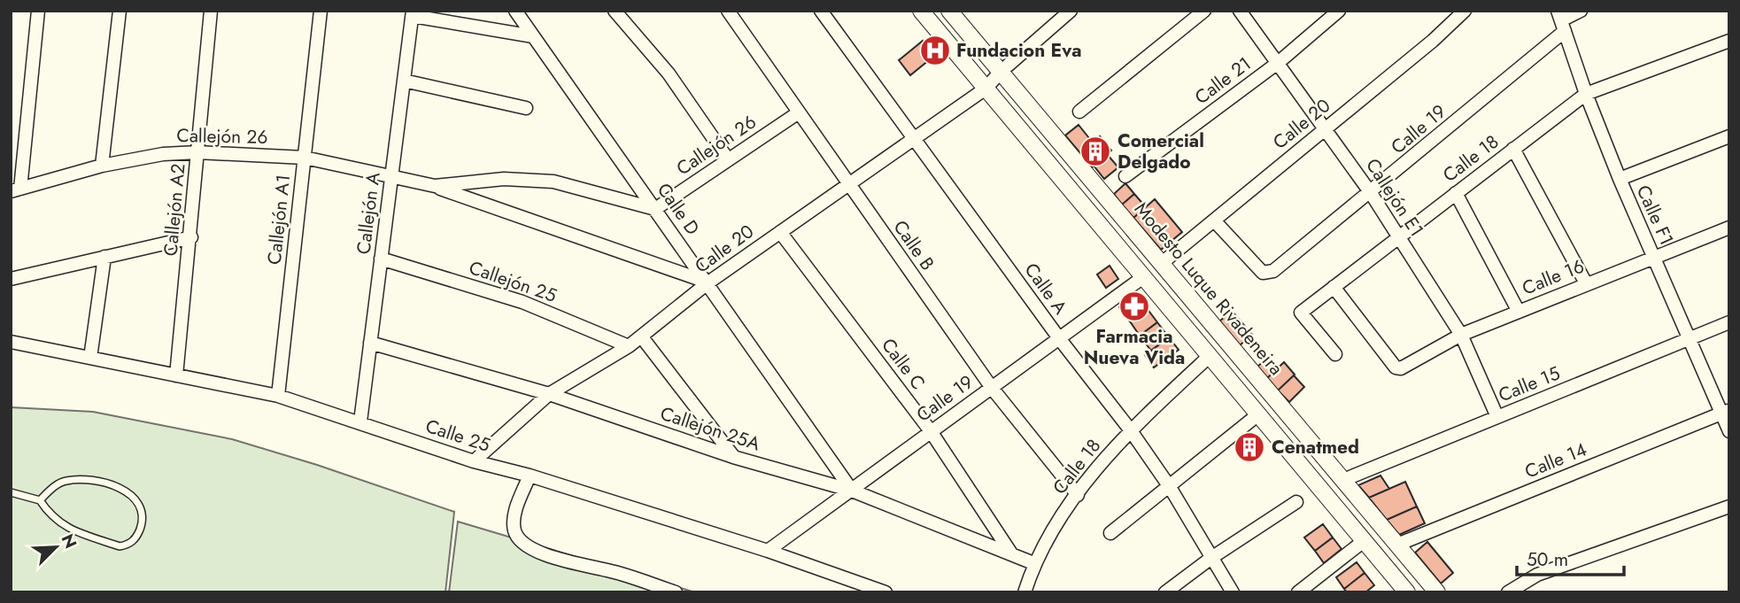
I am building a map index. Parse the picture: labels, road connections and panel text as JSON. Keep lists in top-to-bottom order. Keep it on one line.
{"streets":{"street":["Calle 21","Calle 20","Calle 19","Callejón 26","Calle 18","Callejón E1","Calle D","Callejón A2","Callejón A","Calle F1","Callejón A1","Calle B","Calle 16","Callejón 25","Calle A","Modesto Luque Rivadeneira","Calle C","Calle 15","Callejón 25A","Calle 25","Calle 14"]},"crossings":[["Calle 21","Callejón E1"],["Calle 20","Calle 19"],["Calle 20","Callejón 26"],["Calle 20","Callejón E1"],["Calle 20","Calle D"],["Calle 20","Calle B"],["Calle 20","Callejón 25"],["Calle 20","Calle A"],["Calle 20","Modesto Luque Rivadeneira"],["Calle 20","Calle C"],["Calle 20","Callejón 25A"],["Calle 20","Calle 25"],["Calle 19","Callejón E1"],["Calle 19","Calle D"],["Calle 19","Calle F1"],["Calle 19","Calle B"],["Calle 19","Calle A"],["Calle 19","Calle C"],["Calle 19","Callejón 25A"],["Calle 19","Calle 25"],["Callejón 26","Calle D"],["Callejón 26","Callejón A2"],["Callejón 26","Callejón A"],["Callejón 26","Callejón A1"],["Callejón 26","Calle B"],["Calle 18","Callejón E1"],["Calle 18","Calle F1"],["Calle 18","Calle B"],["Calle 18","Calle 16"],["Calle 18","Calle A"],["Calle 18","Callejón 25A"],["Callejón E1","Calle 16"],["Callejón E1","Calle 15"],["Calle D","Callejón 25A"],["Callejón A2","Calle 25"],["Callejón A","Callejón 25"],["Callejón A","Callejón 25A"],["Callejón A","Calle 25"],["Calle F1","Calle 16"],["Calle F1","Calle 15"],["Calle F1","Calle 14"],["Callejón A1","Calle 25"],["Modesto Luque Rivadeneira","Calle 15"],["Modesto Luque Rivadeneira","Calle 14"],["Calle C","Callejón 25A"]],"places":{"hospital":["Fundacion Eva"],"building":["Comercial Delgado","Cenatmed"],"pharmacy":["Farmacia Nueva Vida"]},"scale_bar":"50 m","north":"top right"}
